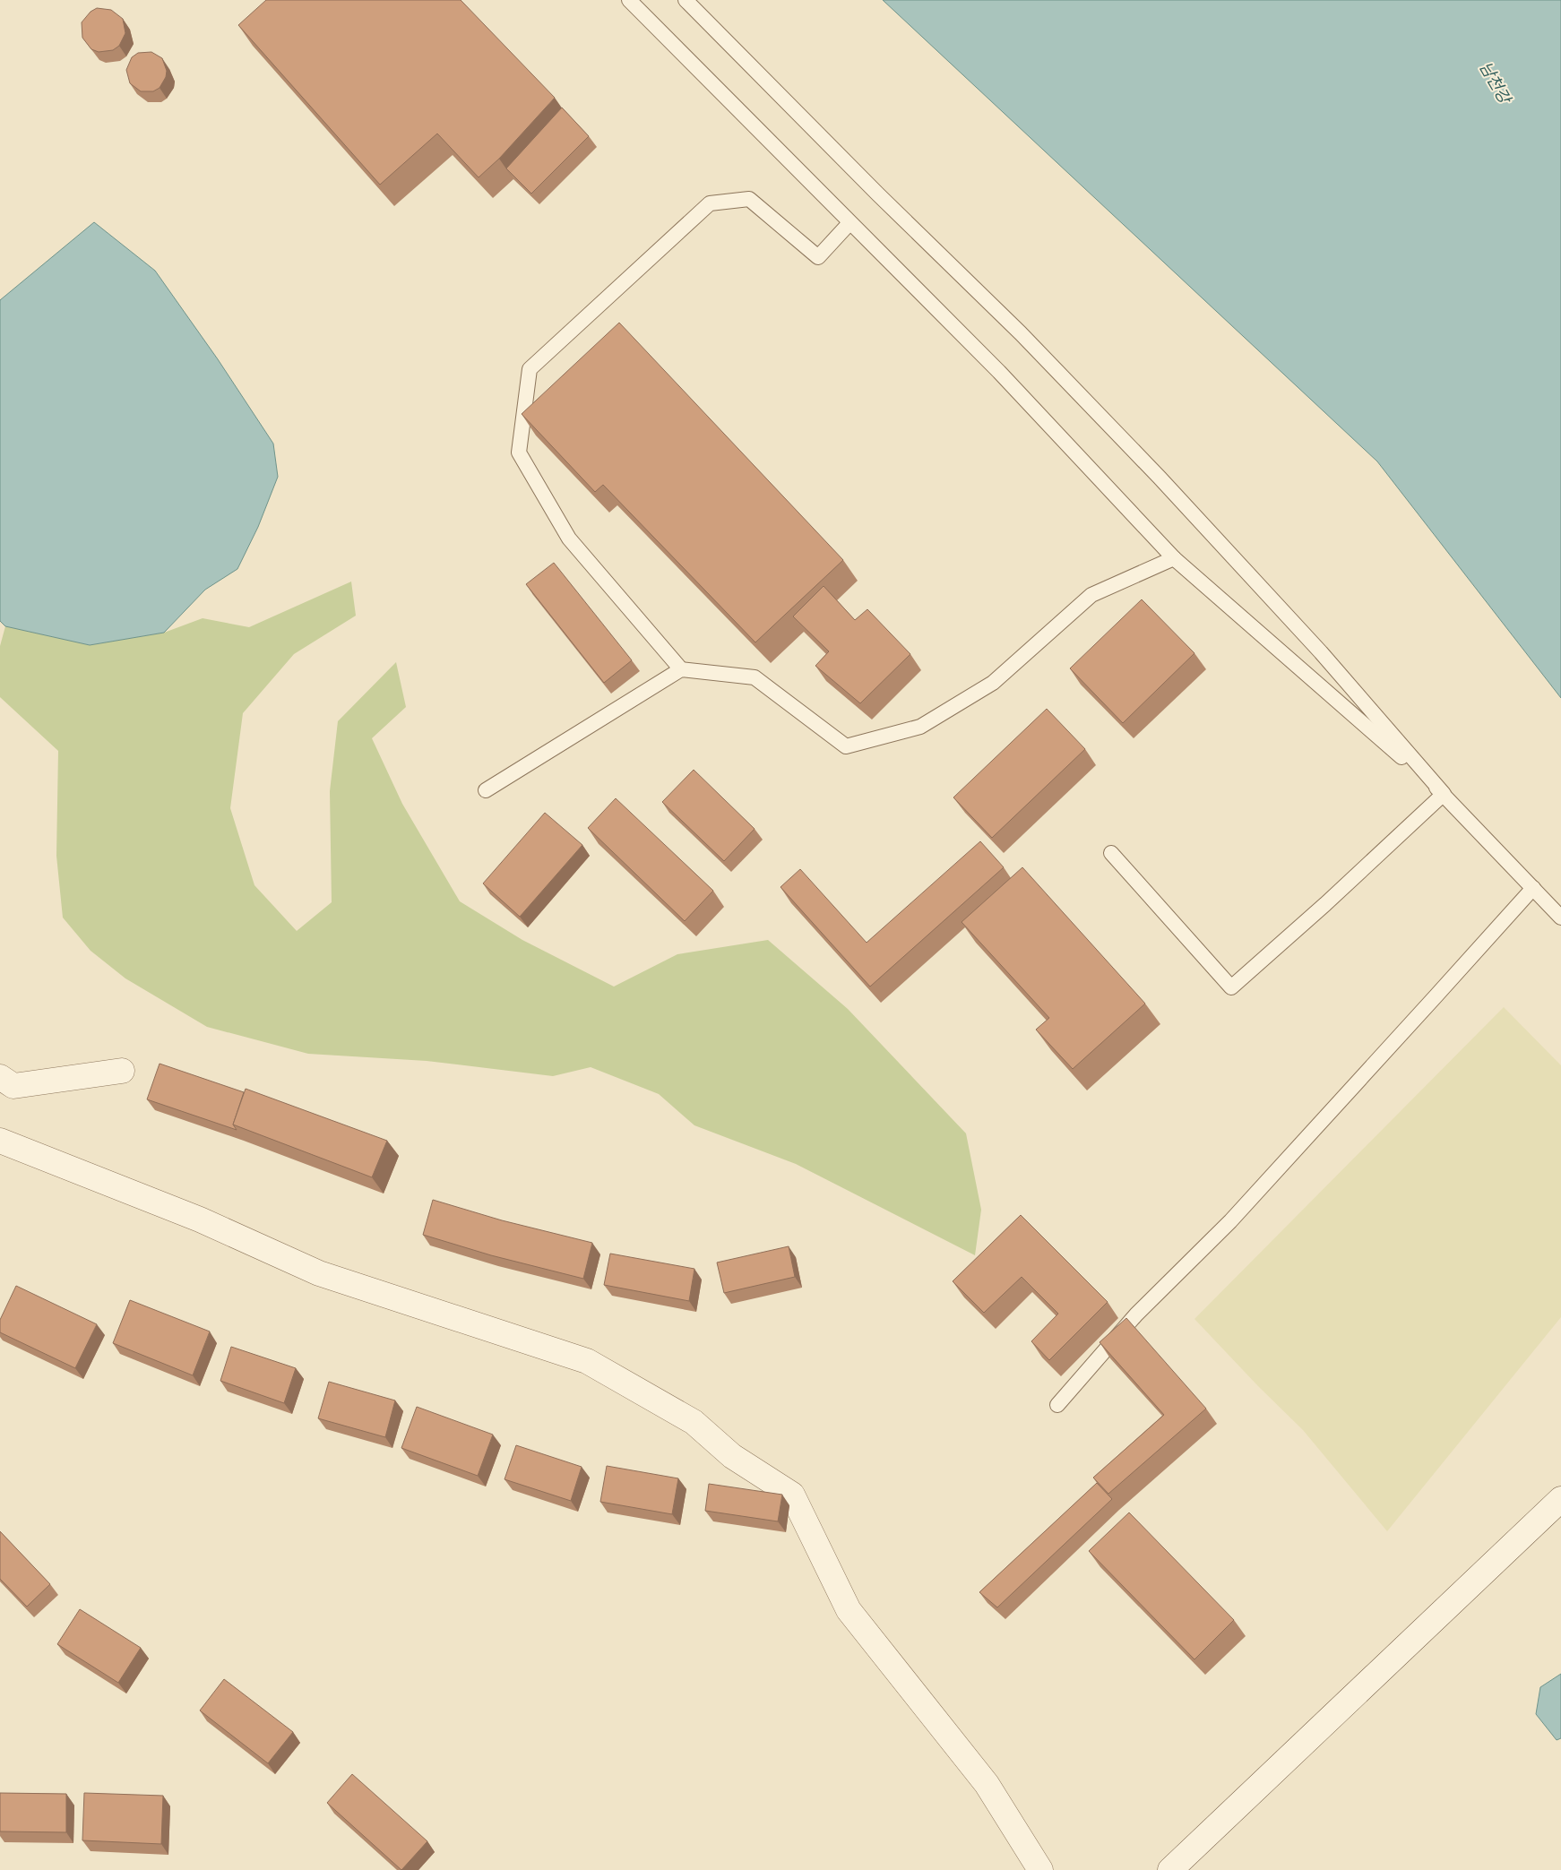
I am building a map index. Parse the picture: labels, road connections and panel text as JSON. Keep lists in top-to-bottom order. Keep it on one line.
{"water":["남천강"]}
